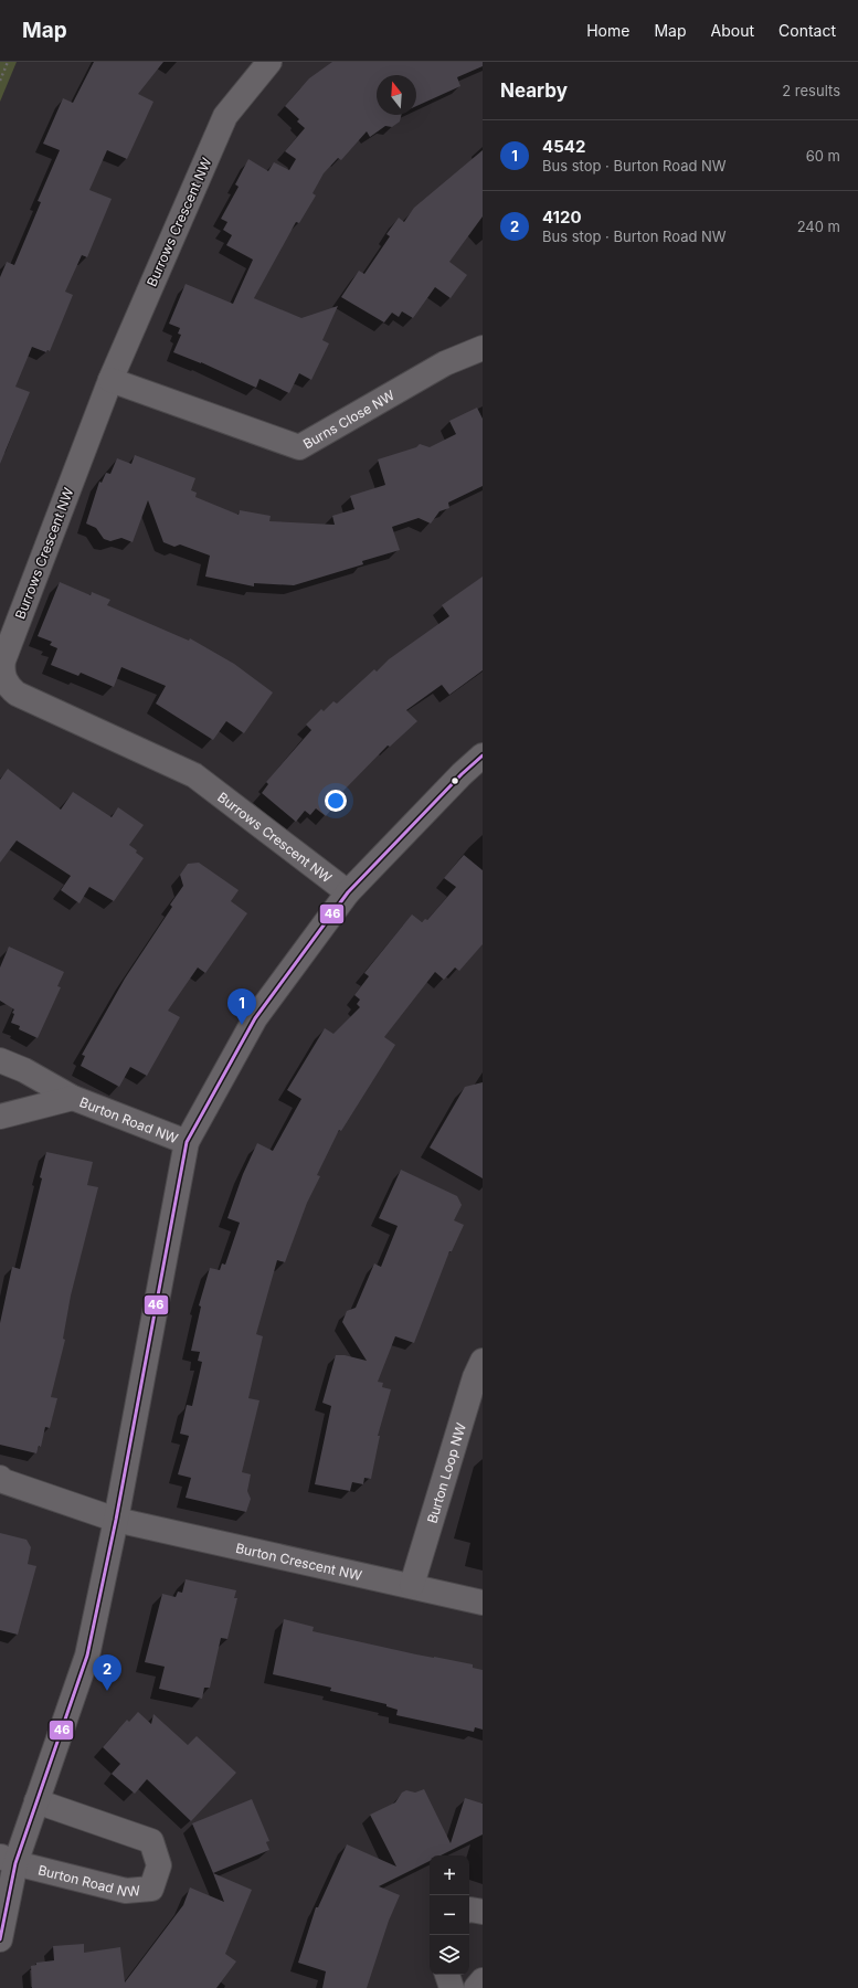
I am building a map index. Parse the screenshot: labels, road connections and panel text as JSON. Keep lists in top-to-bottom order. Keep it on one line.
{"streets":{"street":["Burrows Crescent NW","Burns Close NW","Burton Road NW","Burton Loop NW","Burton Crescent NW"]},"crossings":[["Burrows Crescent NW","Burns Close NW"],["Burrows Crescent NW","Burton Road NW"],["Burton Road NW","Burton Crescent NW"],["Burton Loop NW","Burton Crescent NW"]],"lines":["transit line 46"],"north":"top","page":{"header":"Map","nav":["Home","Map","About","Contact"],"heading":["Nearby","2 results"],"list":[{"mark":"1","name":"4542","note":"Bus stop · Burton Road NW","value":"60 m"},{"mark":"2","name":"4120","note":"Bus stop · Burton Road NW","value":"240 m"}],"pins":["1","2"],"map_buttons":["+","−"]}}
